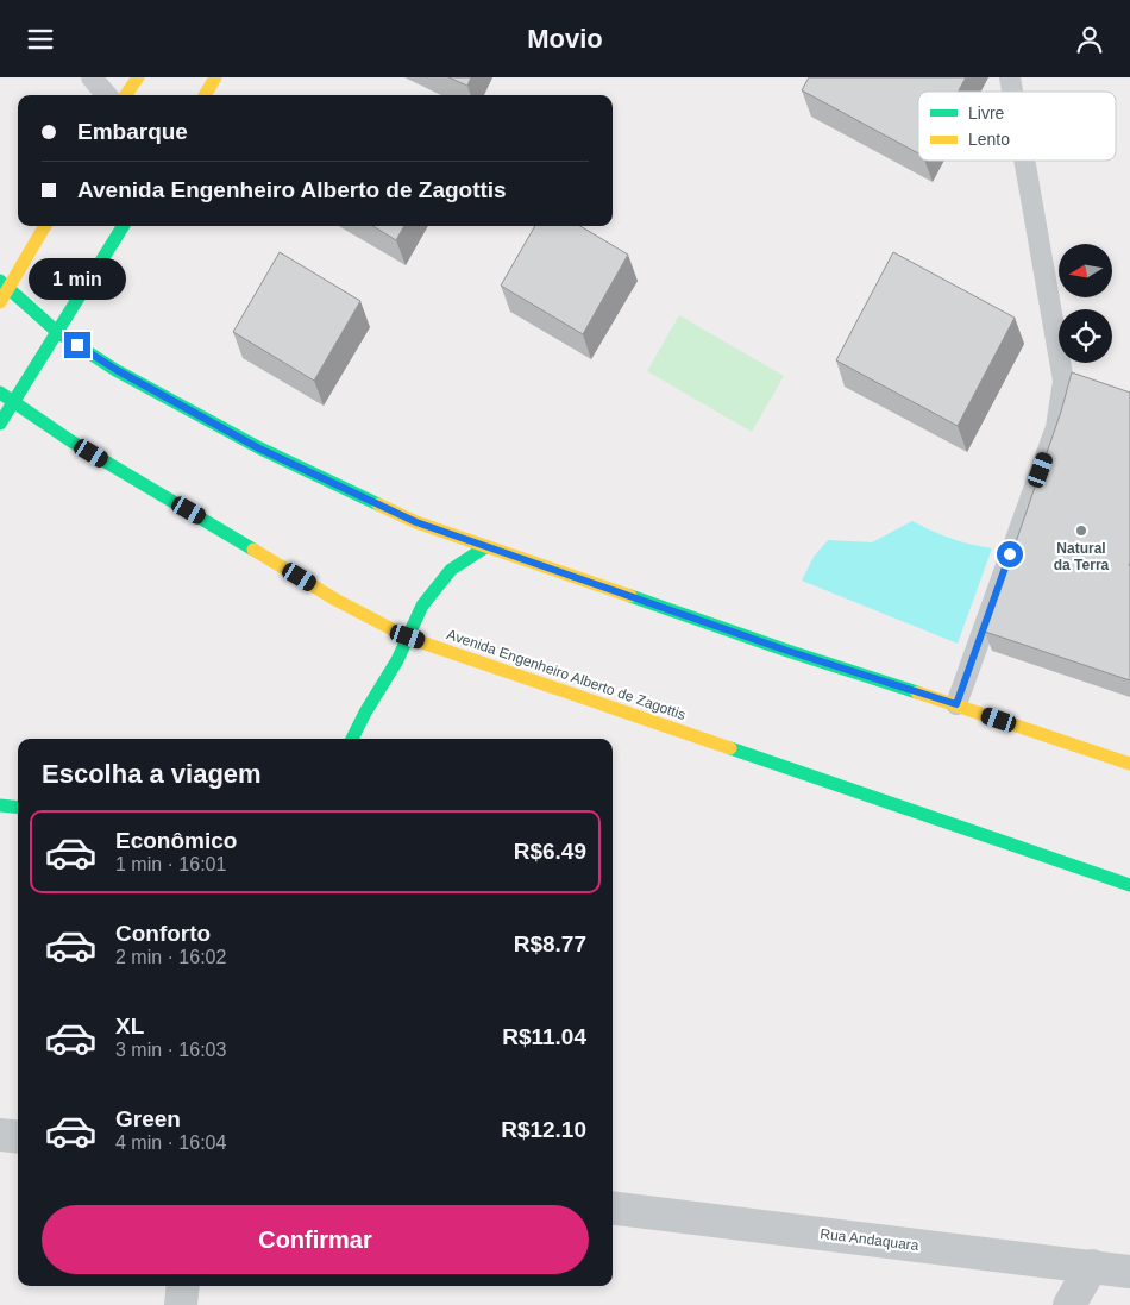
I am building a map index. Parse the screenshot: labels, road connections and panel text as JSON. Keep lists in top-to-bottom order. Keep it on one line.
{"streets":{"main road":["Avenida Engenheiro Alberto de Zagottis"],"street":["Rua Andaquara"]},"places":["Natural da Terra"],"legend":["Livre","Lento"],"north":"left","page":{"header":"Movio","banner":["Embarque","Avenida Engenheiro Alberto de Zagottis"],"bubble":"1 min","heading":"Escolha a viagem","list":[{"name":"Econômico","note":"1 min · 16:01","value":"R$6.49"},{"name":"Conforto","note":"2 min · 16:02","value":"R$8.77"},{"name":"XL","note":"3 min · 16:03","value":"R$11.04"},{"name":"Green","note":"4 min · 16:04","value":"R$12.10"}],"buttons":"Confirmar"}}
